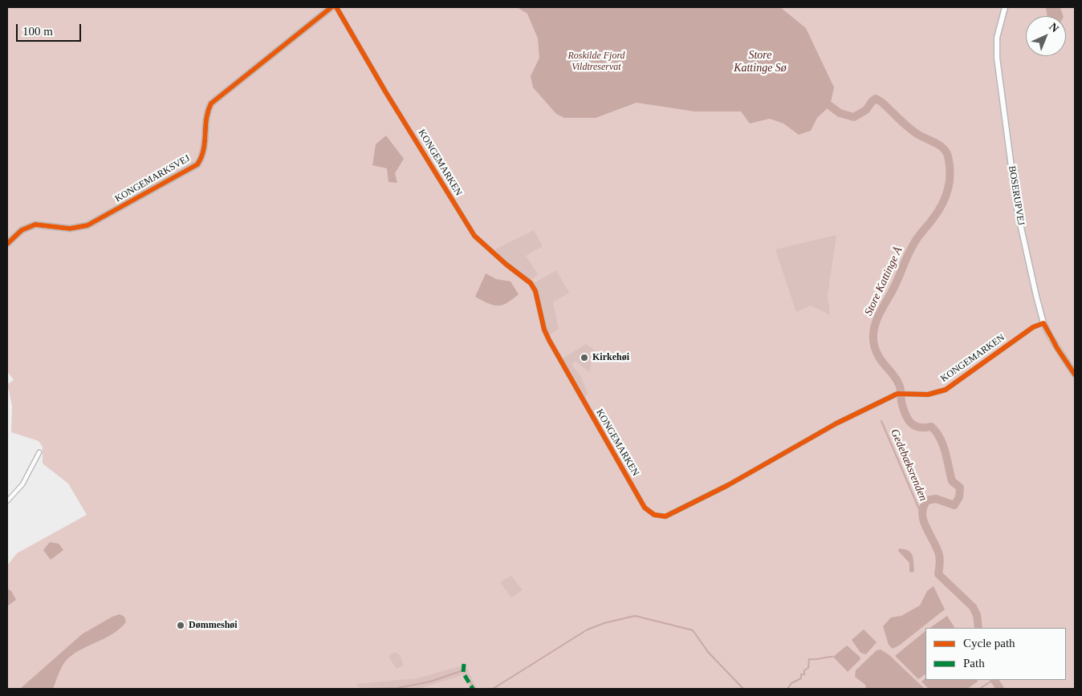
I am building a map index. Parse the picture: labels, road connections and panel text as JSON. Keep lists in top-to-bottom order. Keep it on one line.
{"streets":{"street":["KONGEMARKEN","KONGEMARKSVEJ","BOSERUPVEJ"]},"crossings":[["KONGEMARKEN","BOSERUPVEJ"]],"water":["Store Kattinge Sø","Store Kattinge Å","Gedebæksrenden"],"parks":["Roskilde Fjord Vildtreservat"],"places":["Kirkehøi","Dømmeshøi"],"legend":["Cycle path","Path"],"scale_bar":"100 m","north":"top right"}
